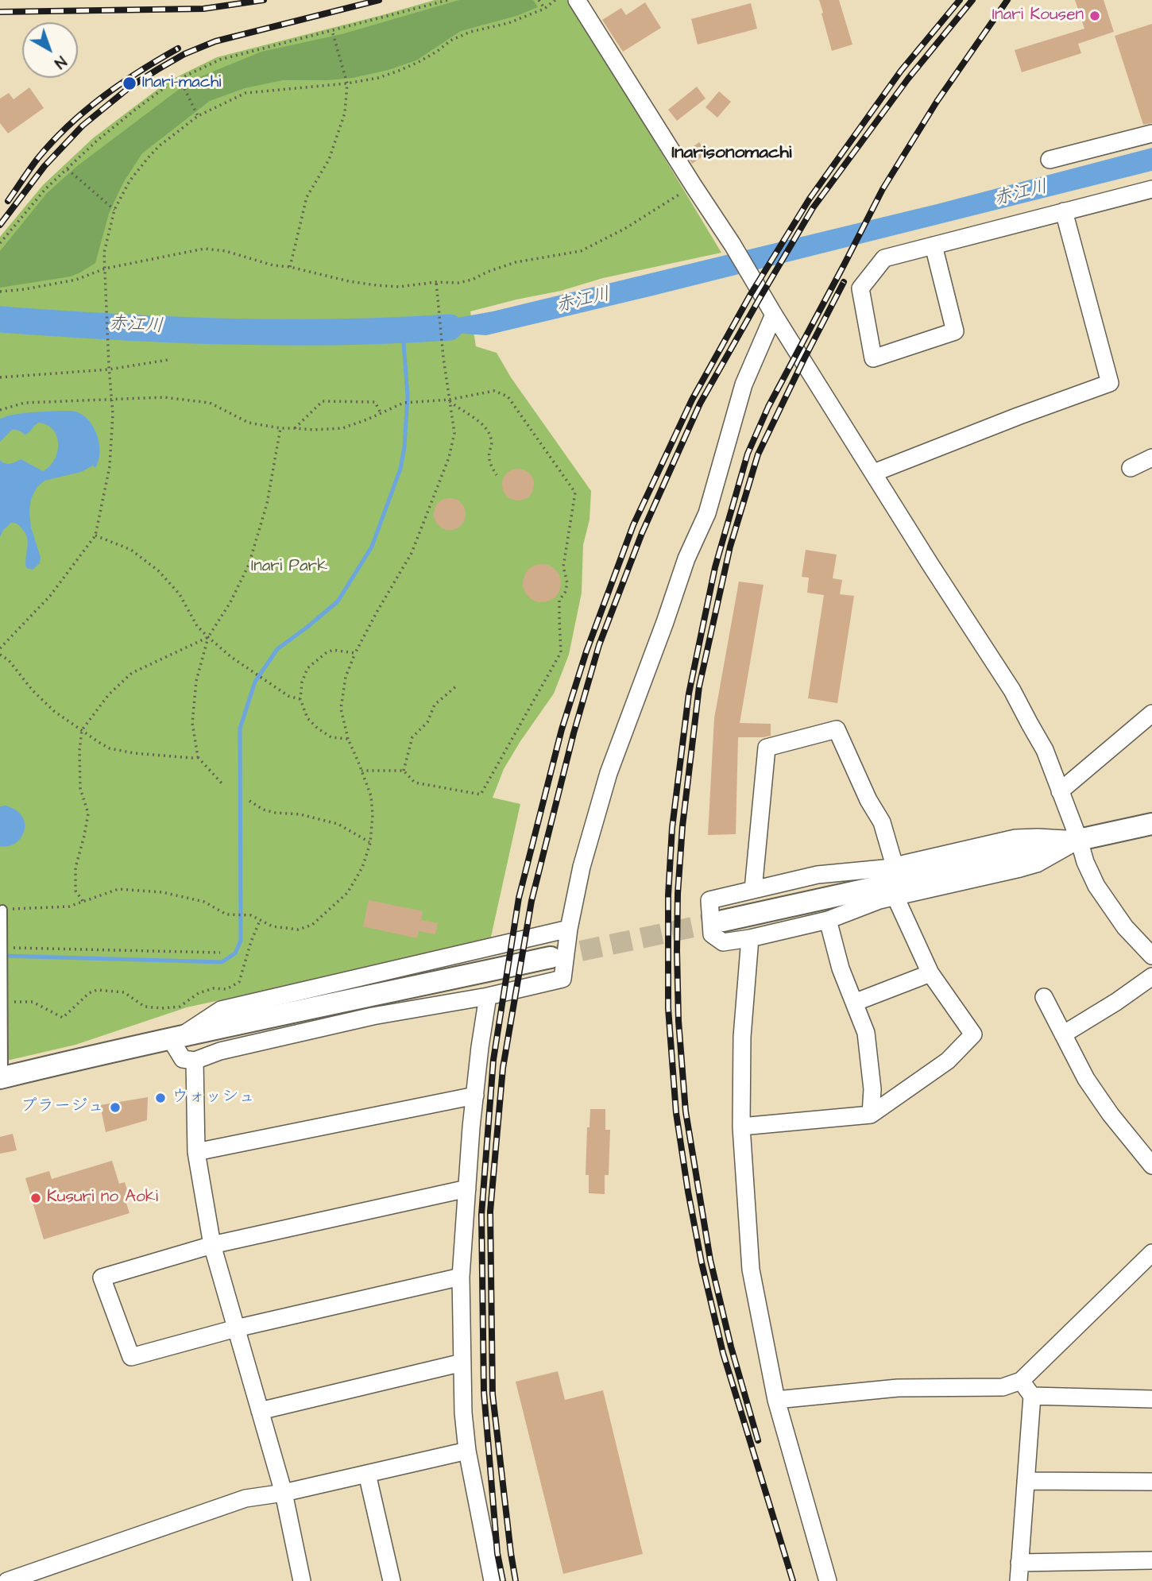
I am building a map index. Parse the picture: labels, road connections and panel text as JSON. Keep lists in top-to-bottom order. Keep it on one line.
{"districts":["Inarisonomachi"],"water":["赤江川"],"parks":["Inari Park"],"places":["Inari Kousen","Inari-machi","ウォッシュ","プラージュ","Kusuri no Aoki"],"north":"bottom right"}
